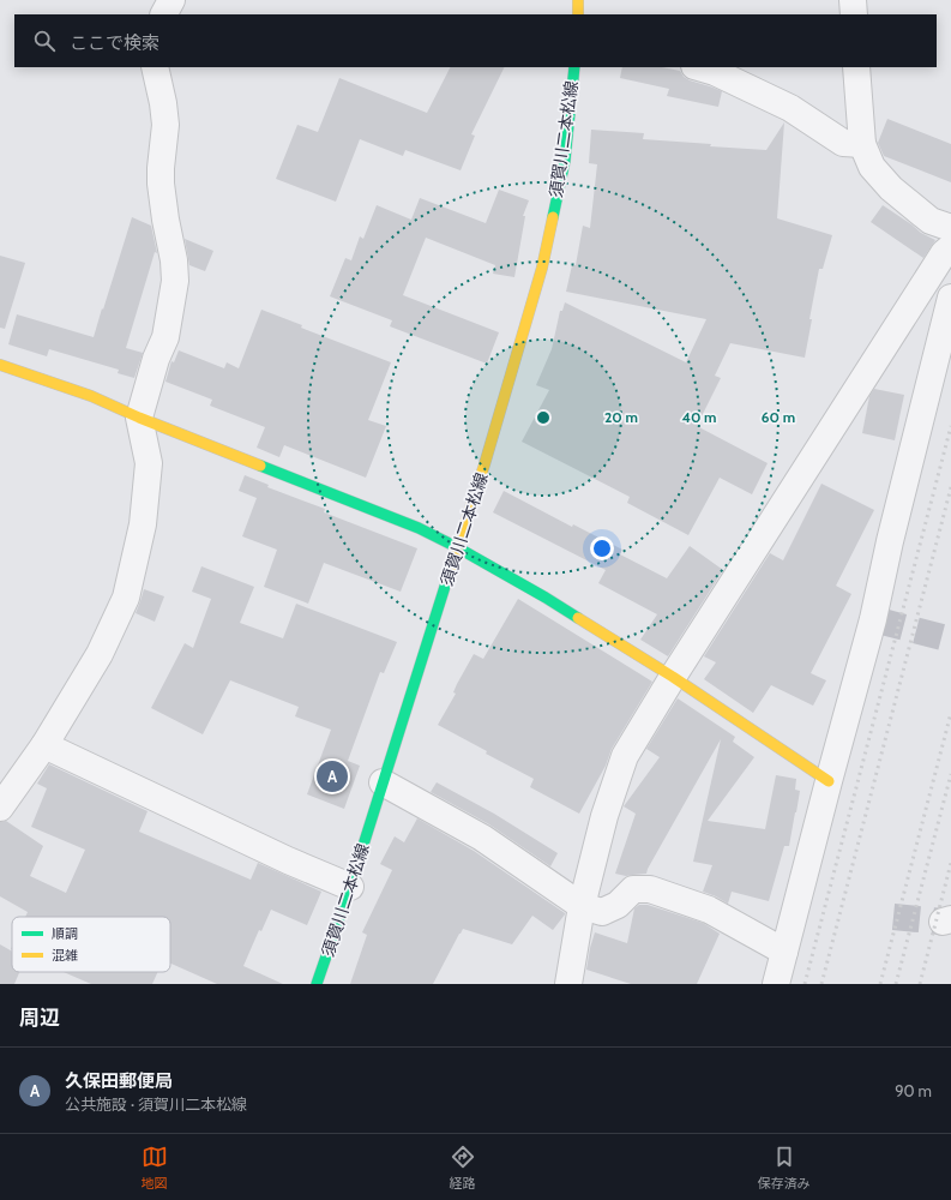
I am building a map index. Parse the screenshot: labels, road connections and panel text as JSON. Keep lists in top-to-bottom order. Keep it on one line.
{"streets":{"main road":["須賀川二本松線"]},"legend":["順調","混雑"],"page":{"search":"ここで検索","pins":"A","heading":"周辺","list":[{"mark":"A","name":"久保田郵便局","note":"公共施設 · 須賀川二本松線","value":"90 m"}],"nav":["地図","経路","保存済み"]},"rings":["20 m","40 m","60 m"]}
